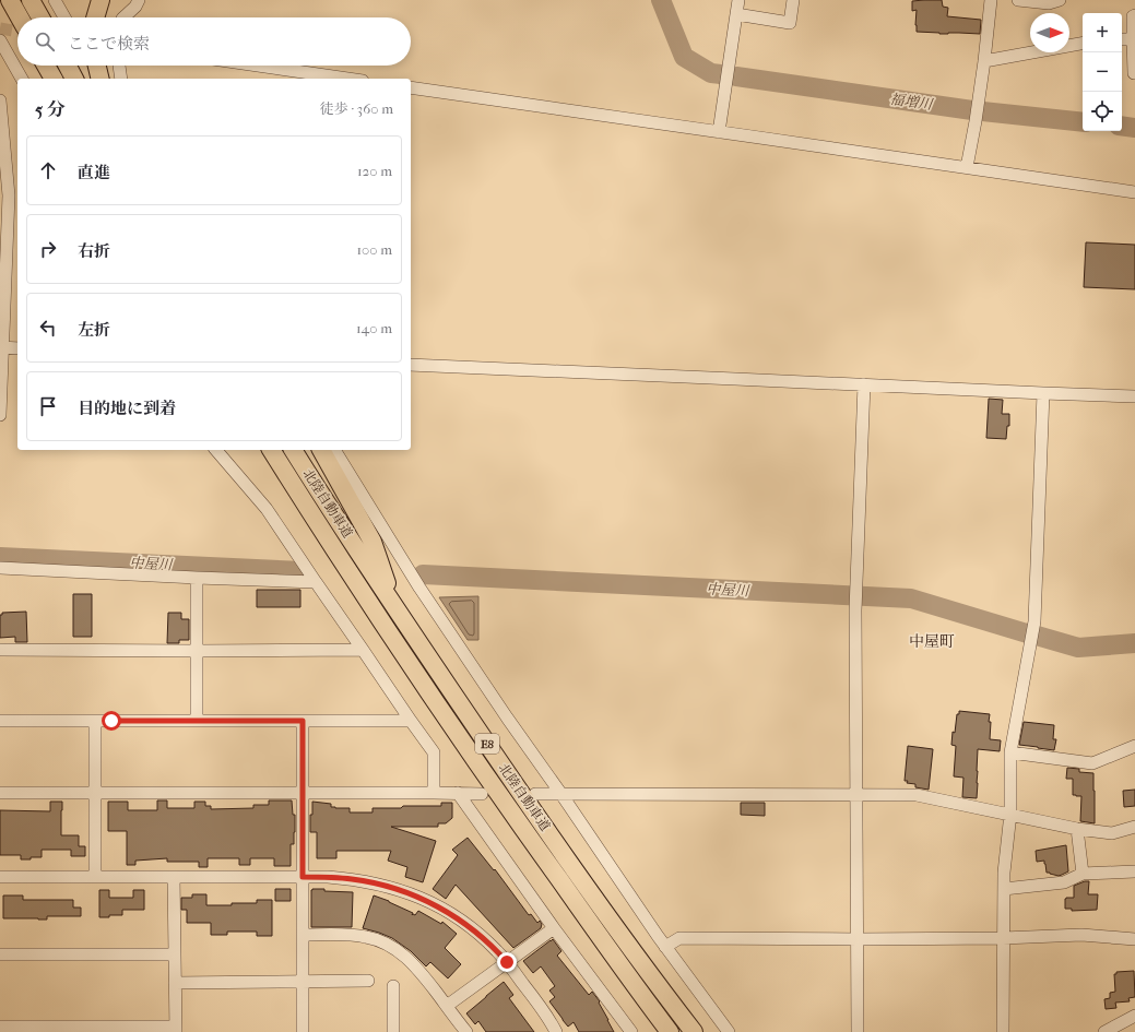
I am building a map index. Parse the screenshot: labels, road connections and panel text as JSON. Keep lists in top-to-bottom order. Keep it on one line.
{"streets":{"highway":["北陸自動車道","E8"]},"districts":["中屋町"],"water":["福増川","中屋川"],"north":"right","page":{"map_buttons":["+","−"],"search":"ここで検索","heading":["5 分","徒歩 · 360 m"],"list":[["直進","120 m"],["右折","100 m"],["左折","140 m"],"目的地に到着"]}}
